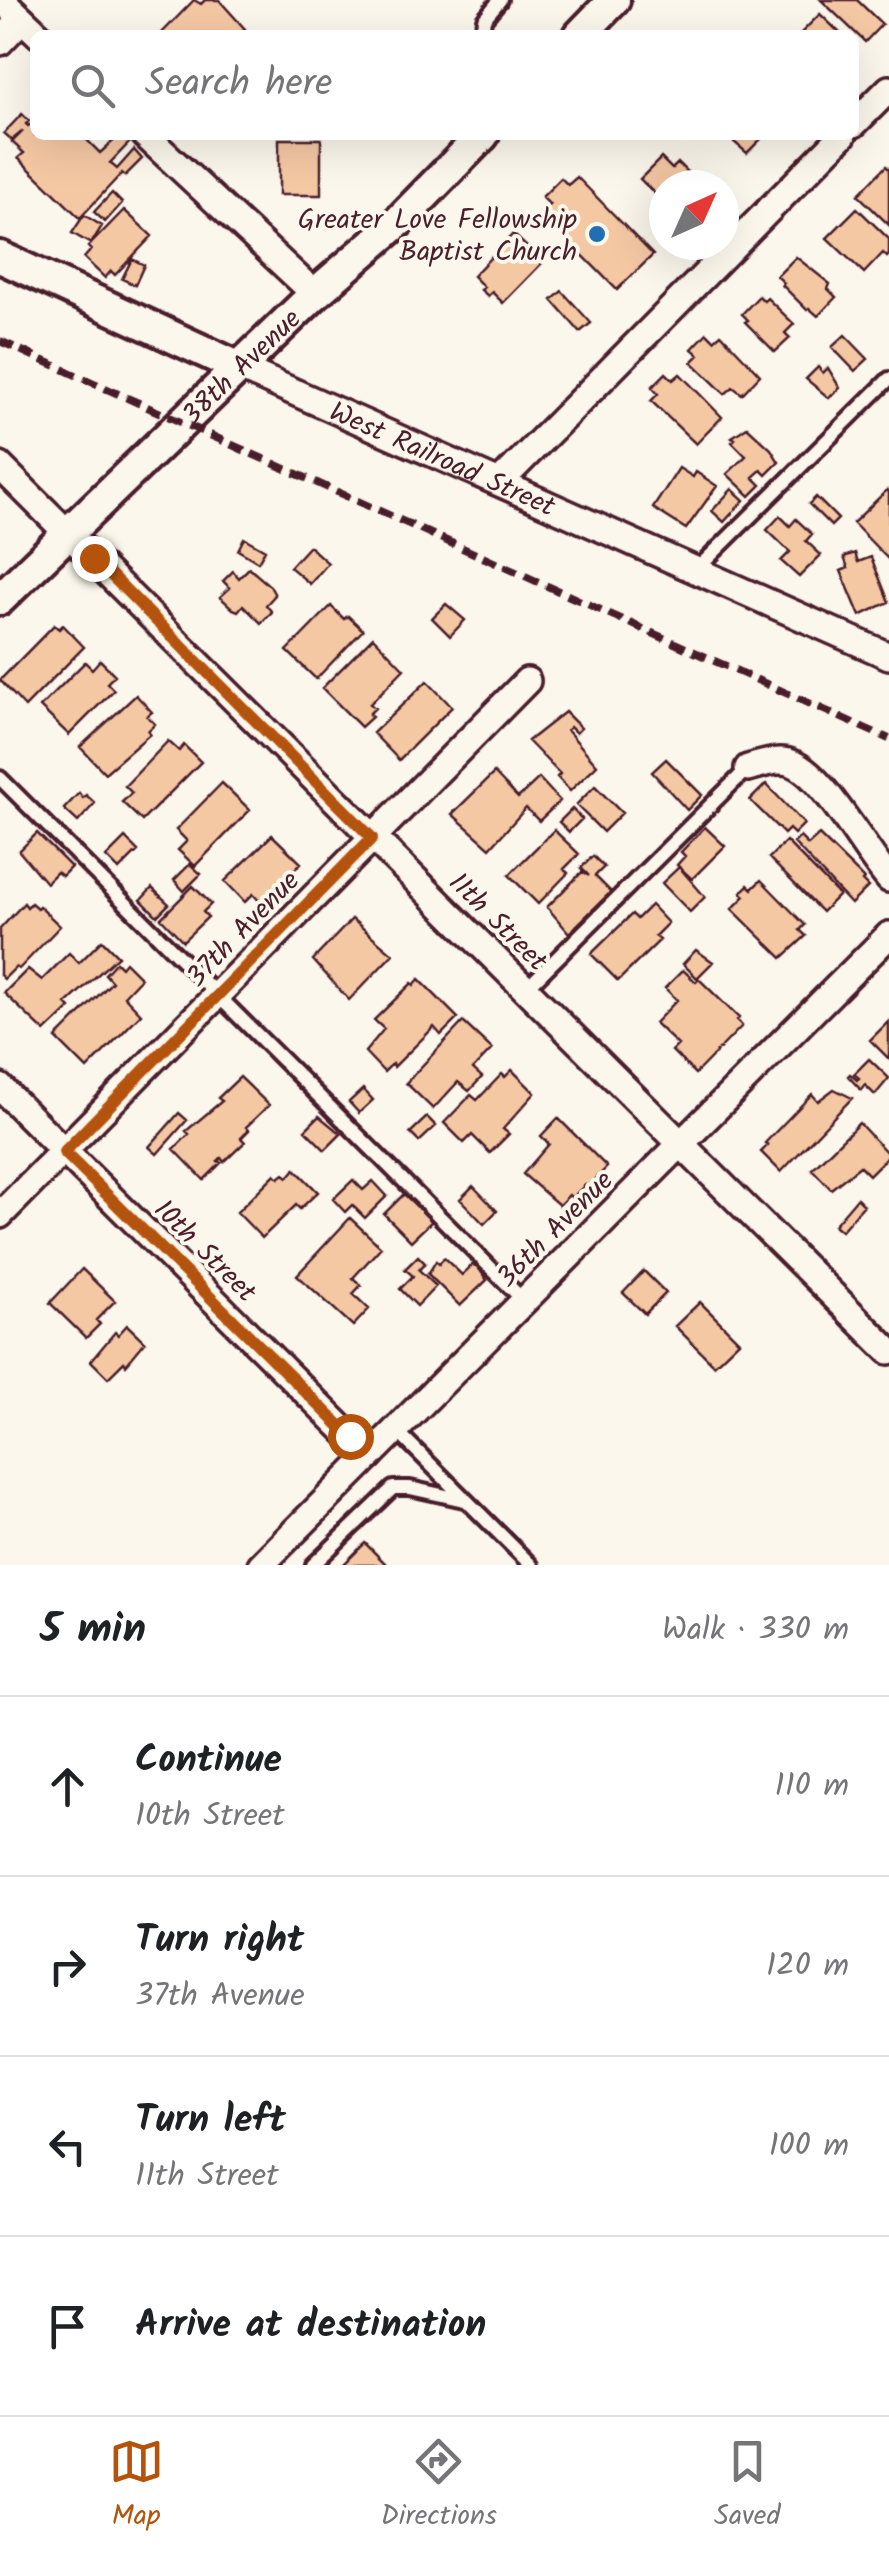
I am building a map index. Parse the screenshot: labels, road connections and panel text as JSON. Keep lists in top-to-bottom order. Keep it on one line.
{"streets":{"street":["38th Avenue","West Railroad Street","11th Street","37th Avenue","36th Avenue","10th Street"]},"crossings":[["38th Avenue","West Railroad Street"],["38th Avenue","11th Street"],["11th Street","37th Avenue"],["11th Street","36th Avenue"],["37th Avenue","10th Street"],["36th Avenue","10th Street"]],"places":["Greater Love Fellowship Baptist Church"],"north":"top right","page":{"search":"Search here","heading":["5 min","Walk · 330 m"],"list":[["Continue","10th Street","110 m"],["Turn right","37th Avenue","120 m"],["Turn left","11th Street","100 m"],"Arrive at destination"],"nav":["Map","Directions","Saved"]}}
